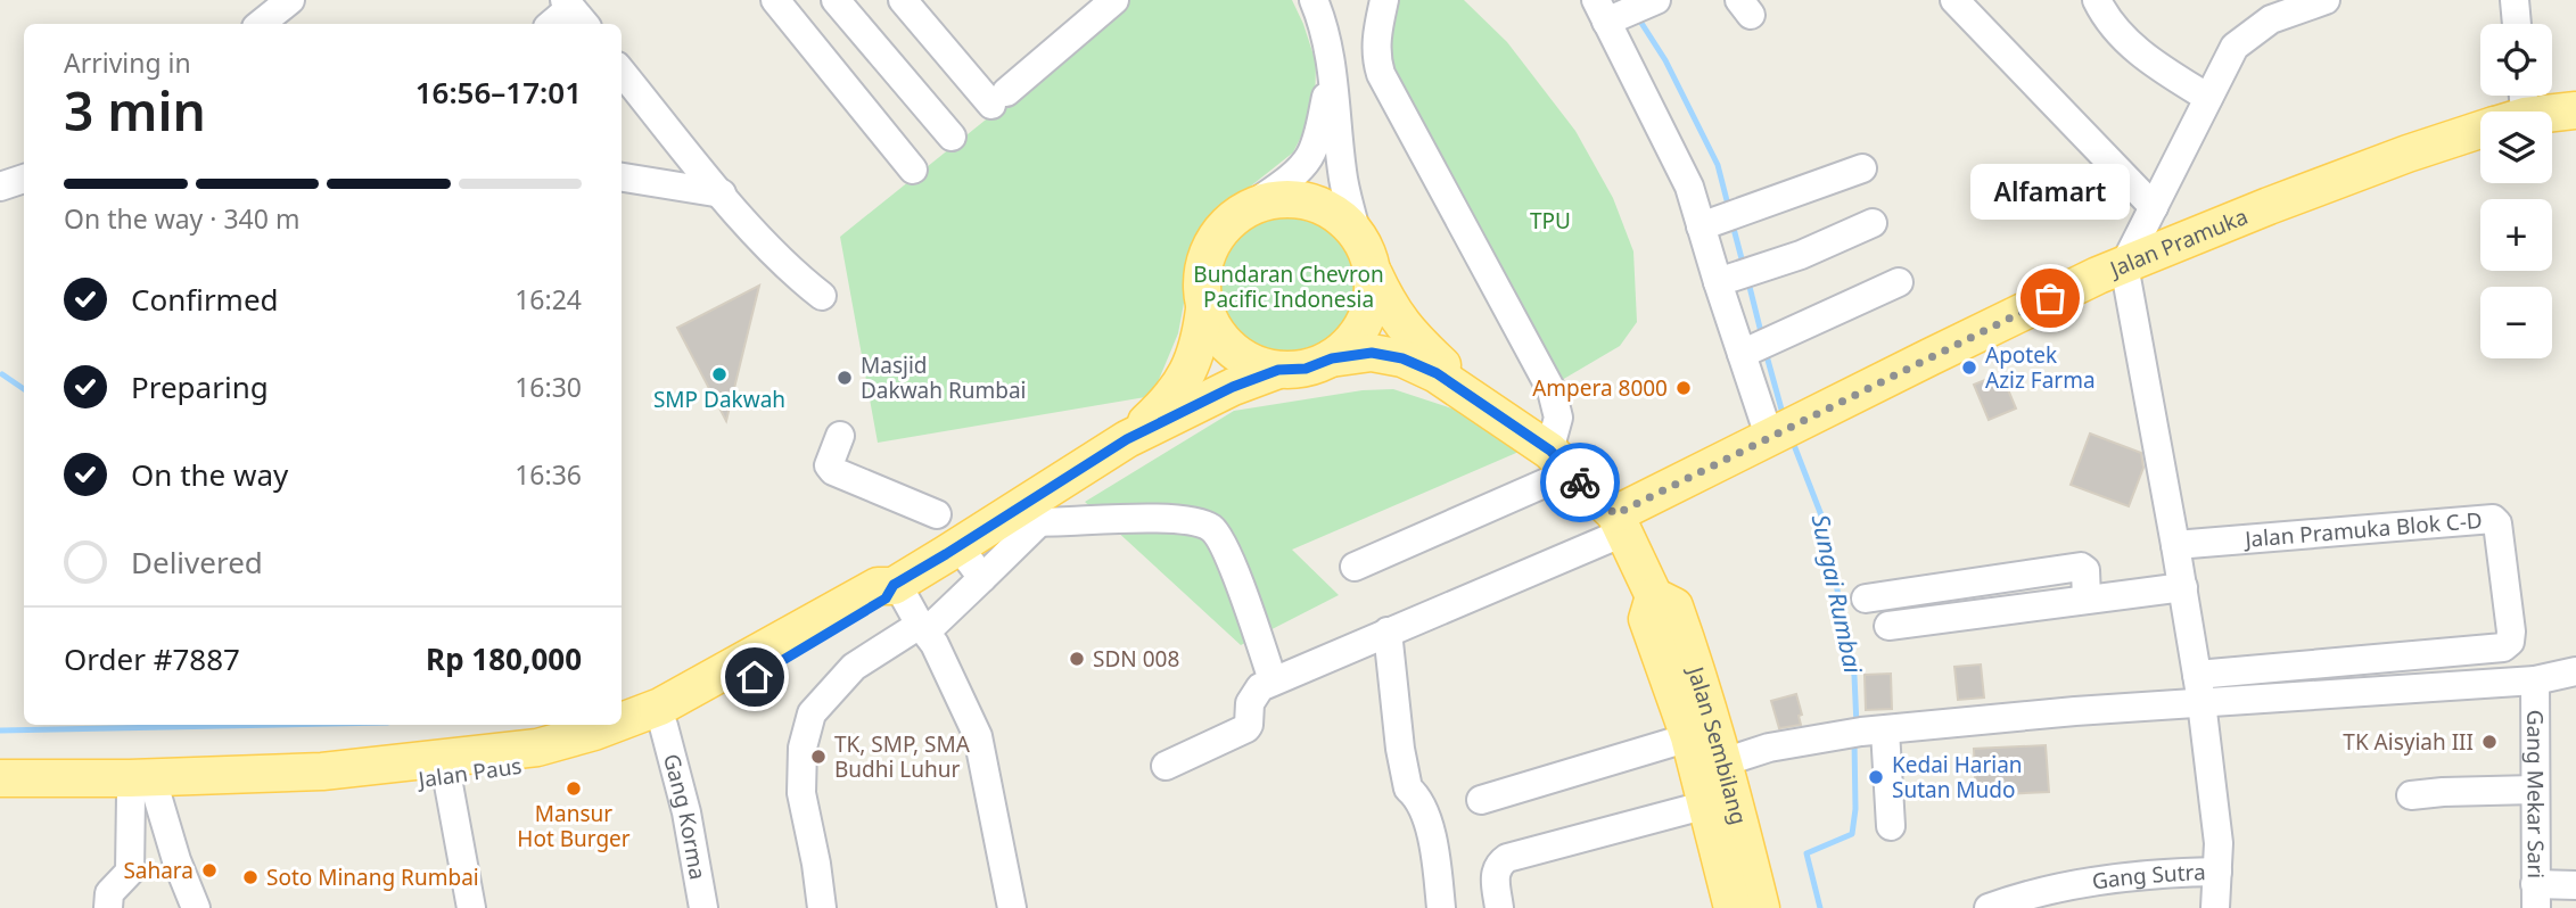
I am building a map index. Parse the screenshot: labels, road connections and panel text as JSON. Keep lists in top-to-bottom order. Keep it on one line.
{"streets":{"main road":["Jalan Pramuka","Jalan Sembilang","Jalan Paus"],"street":["Jalan Pramuka Blok C-D","Gang Mekar Sari","Gang Korma","Gang Sutra"]},"crossings":[["Jalan Pramuka","Jalan Sembilang"],["Jalan Sembilang","Jalan Paus"],["Jalan Paus","Gang Korma"]],"water":["Sungai Rumbai"],"parks":["TPU","Bundaran Chevron Pacific Indonesia"],"places":["Alfamart","Apotek Aziz Farma","SMP Dakwah","Masjid Dakwah Rumbai","Ampera 8000","SDN 008","TK Aisyiah III","TK, SMP, SMA Budhi Luhur","Kedai Harian Sutan Mudo","Mansur Hot Burger","Sahara","Soto Minang Rumbai"],"page":{"map_buttons":["+","−"],"heading":["3 min","Arriving in","16:56–17:01"],"panel":["Order #7887","Rp 180,000"],"bar":"On the way · 340 m","bubble":"Alfamart","list":[["Confirmed","16:24"],["Preparing","16:30"],["On the way","16:36"],"Delivered"]}}
